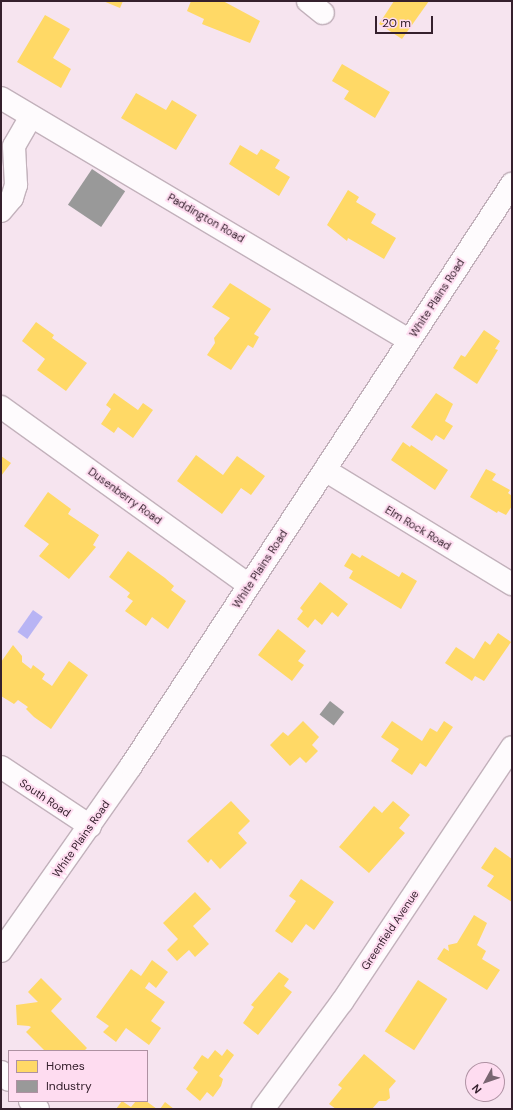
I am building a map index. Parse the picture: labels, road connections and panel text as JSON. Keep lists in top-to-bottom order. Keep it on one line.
{"streets":{"street":["Paddington Road","White Plains Road","Dusenberry Road","Elm Rock Road","South Road","Greenfield Avenue"]},"crossings":[["Paddington Road","White Plains Road"],["White Plains Road","Dusenberry Road"],["White Plains Road","Elm Rock Road"],["White Plains Road","South Road"]],"legend":["Homes","Industry"],"scale_bar":"20 m","north":"bottom left"}
